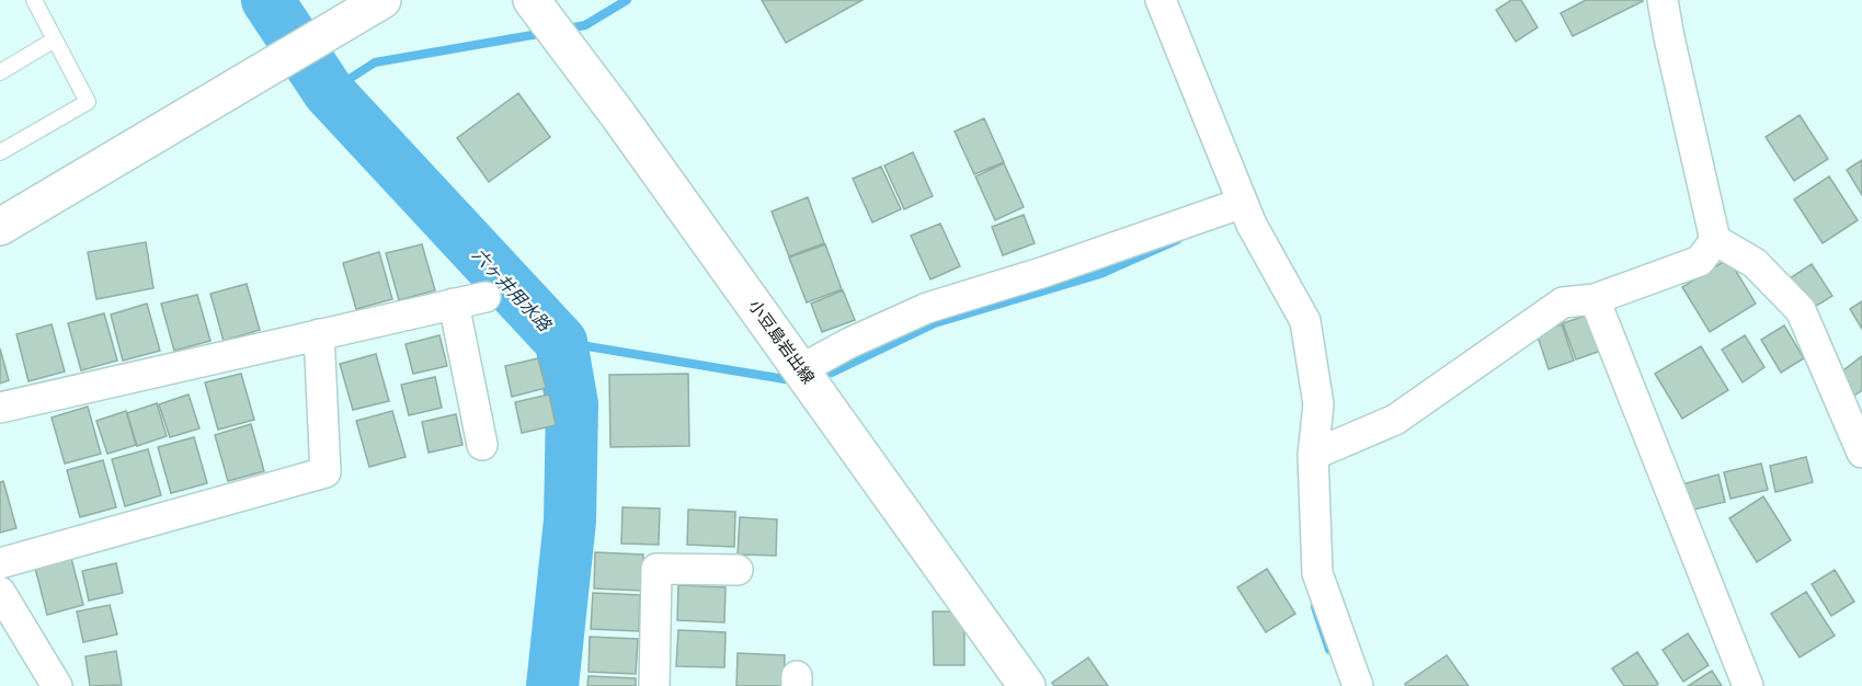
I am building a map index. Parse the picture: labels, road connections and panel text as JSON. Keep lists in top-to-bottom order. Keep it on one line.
{"streets":{"main road":["小豆島岩出線"]},"water":["六ヶ井用水路"]}
